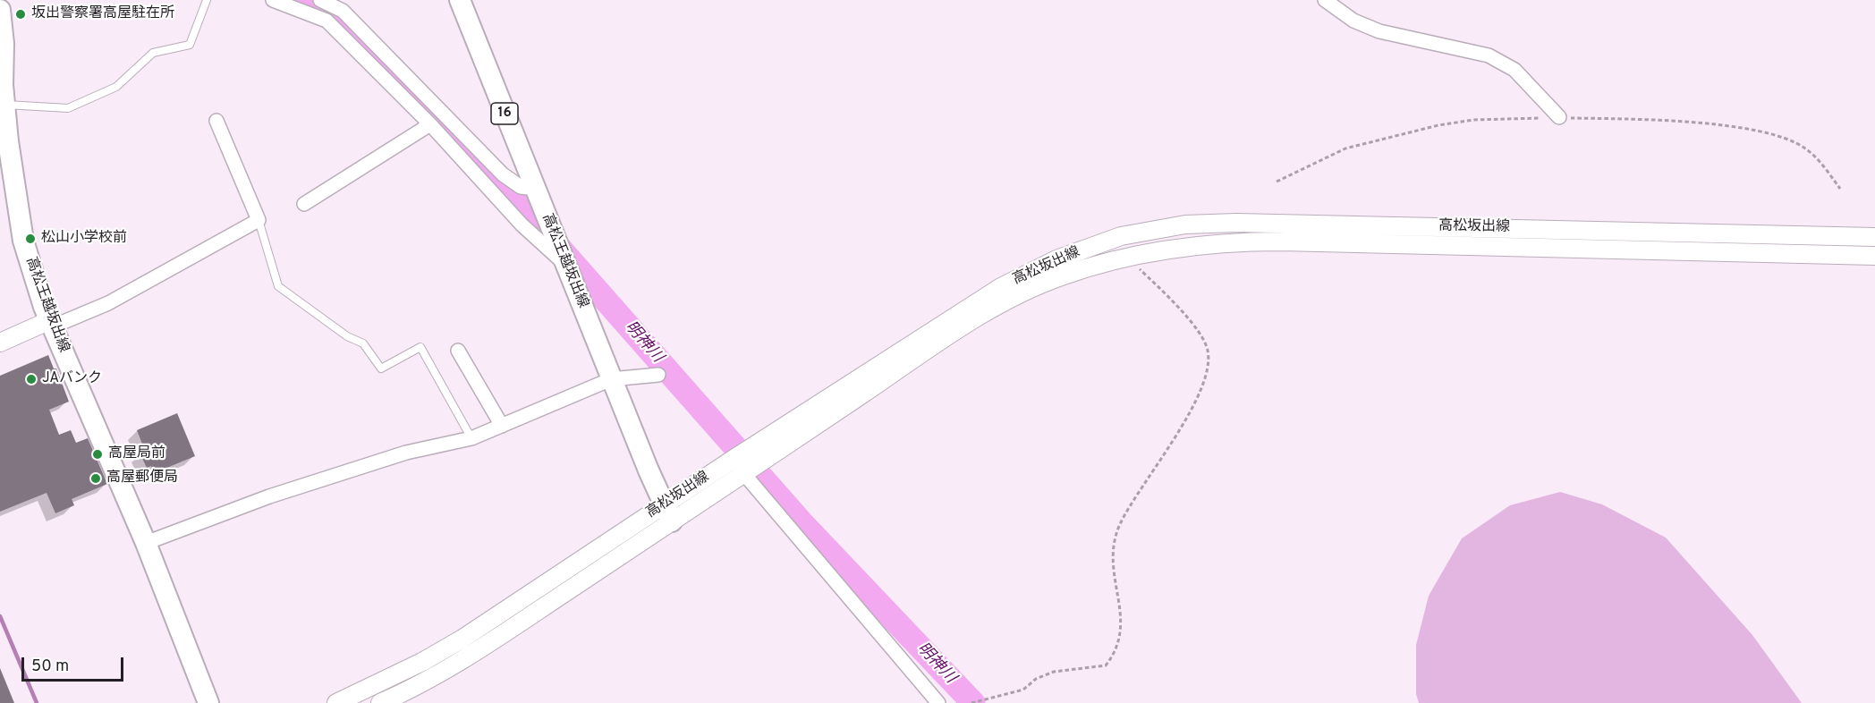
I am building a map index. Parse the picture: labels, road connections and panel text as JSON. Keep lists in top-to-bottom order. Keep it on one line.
{"streets":{"main road":["16","高松坂出線","高松王越坂出線"]},"crossings":[["高松坂出線","高松王越坂出線"]],"water":["明神川"],"places":["坂出警察署高屋駐在所","松山小学校前","JAバンク","高屋局前","高屋郵便局"],"scale_bar":"50 m"}
